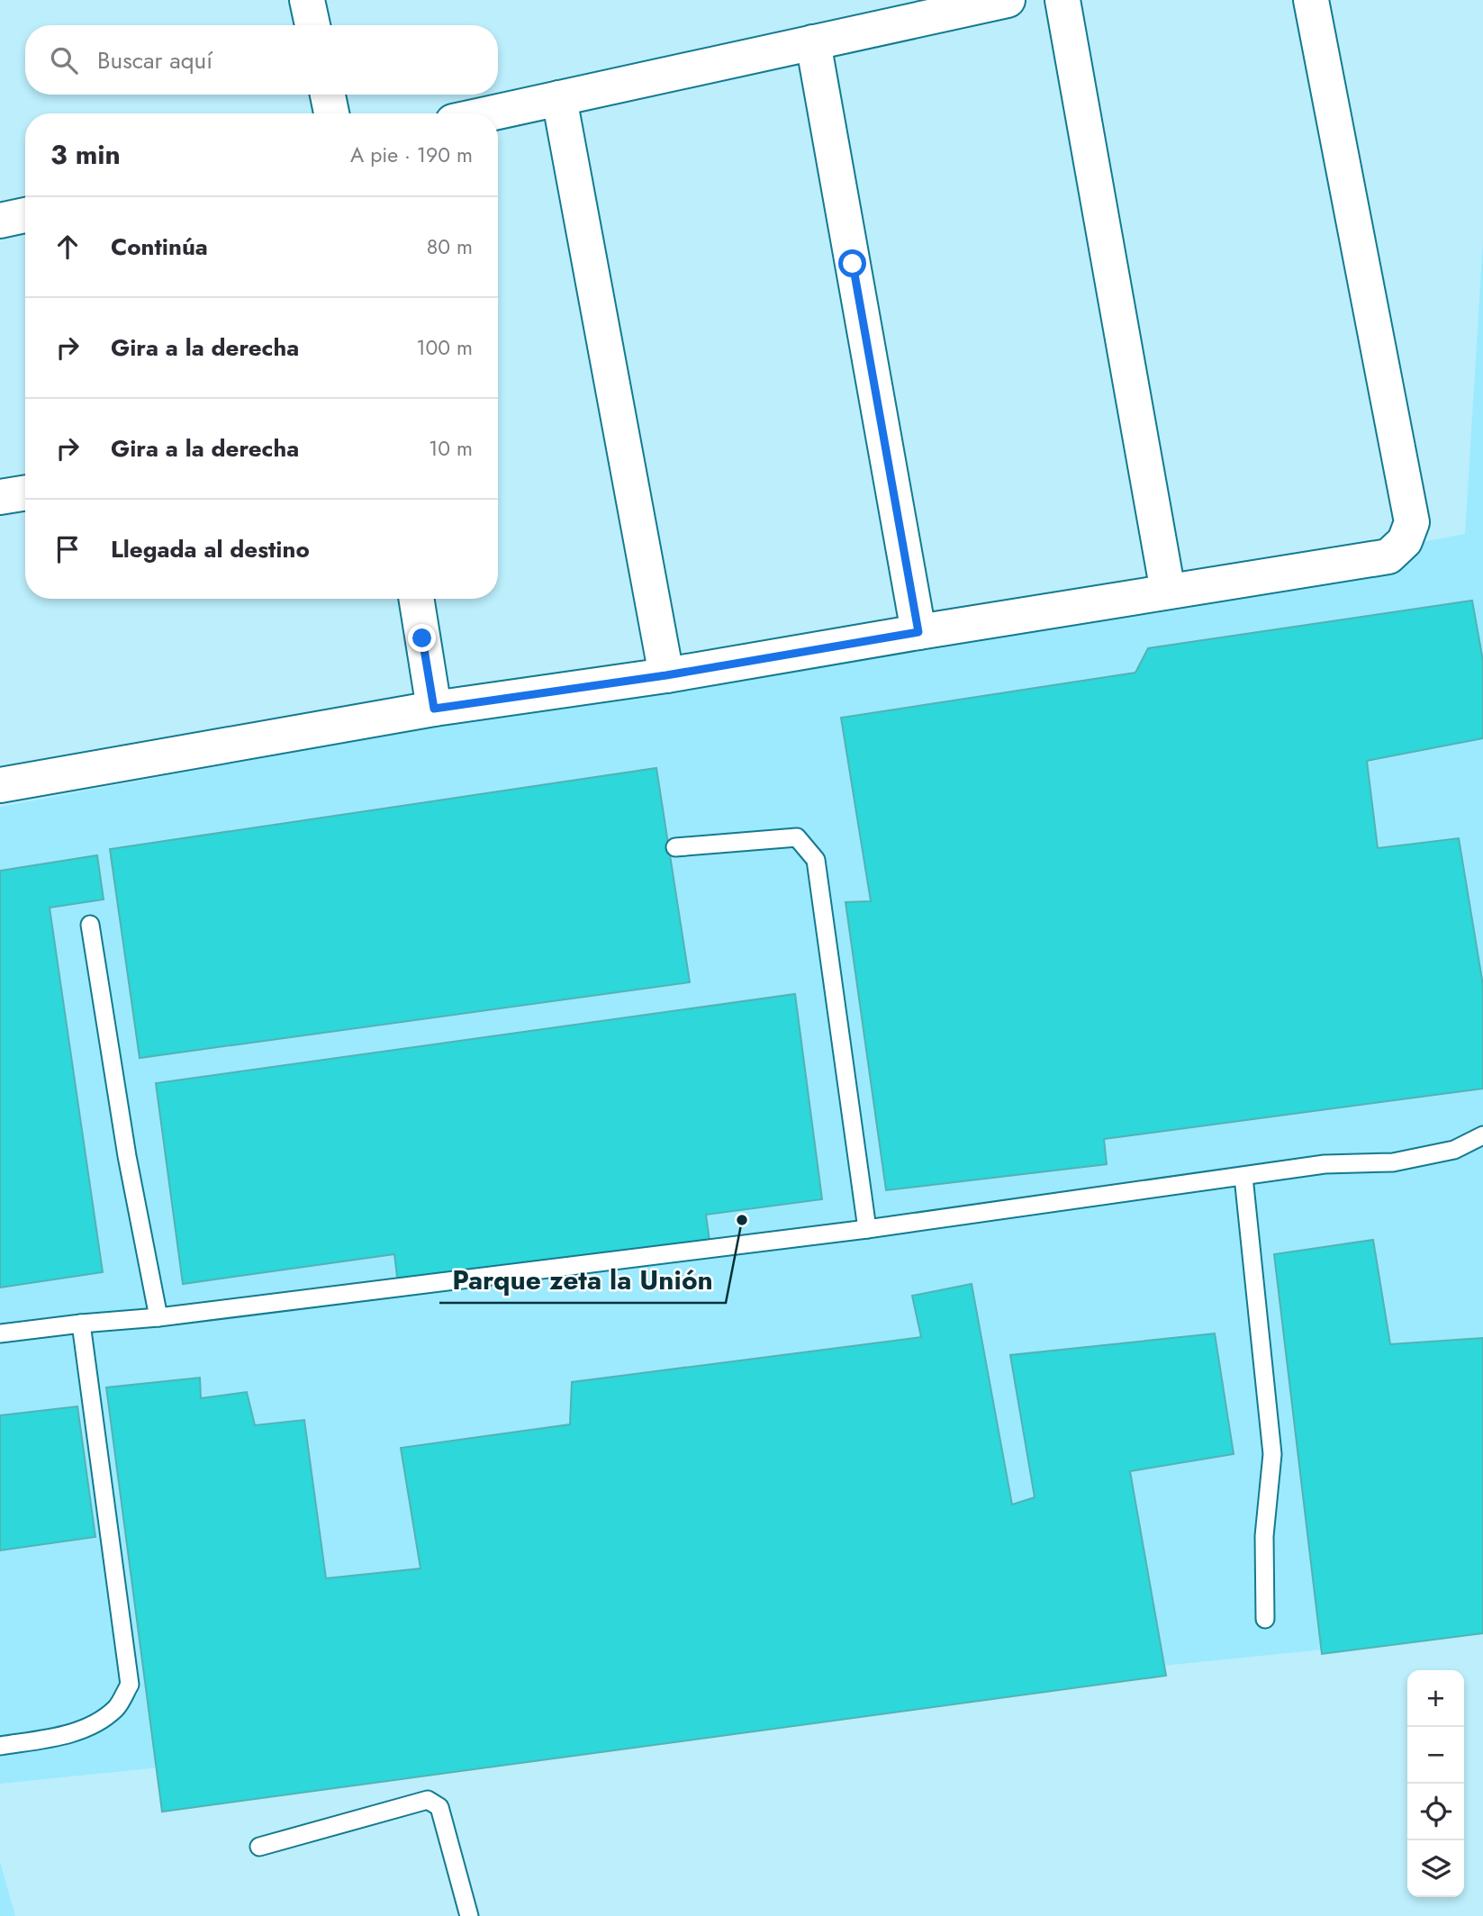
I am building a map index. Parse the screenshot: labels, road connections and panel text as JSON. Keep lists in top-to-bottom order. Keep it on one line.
{"places":["Parque zeta la Unión"],"page":{"search":"Buscar aquí","heading":["3 min","A pie · 190 m"],"list":[["Continúa","80 m"],["Gira a la derecha","100 m"],["Gira a la derecha","10 m"],"Llegada al destino"],"map_buttons":["+","−"]}}
